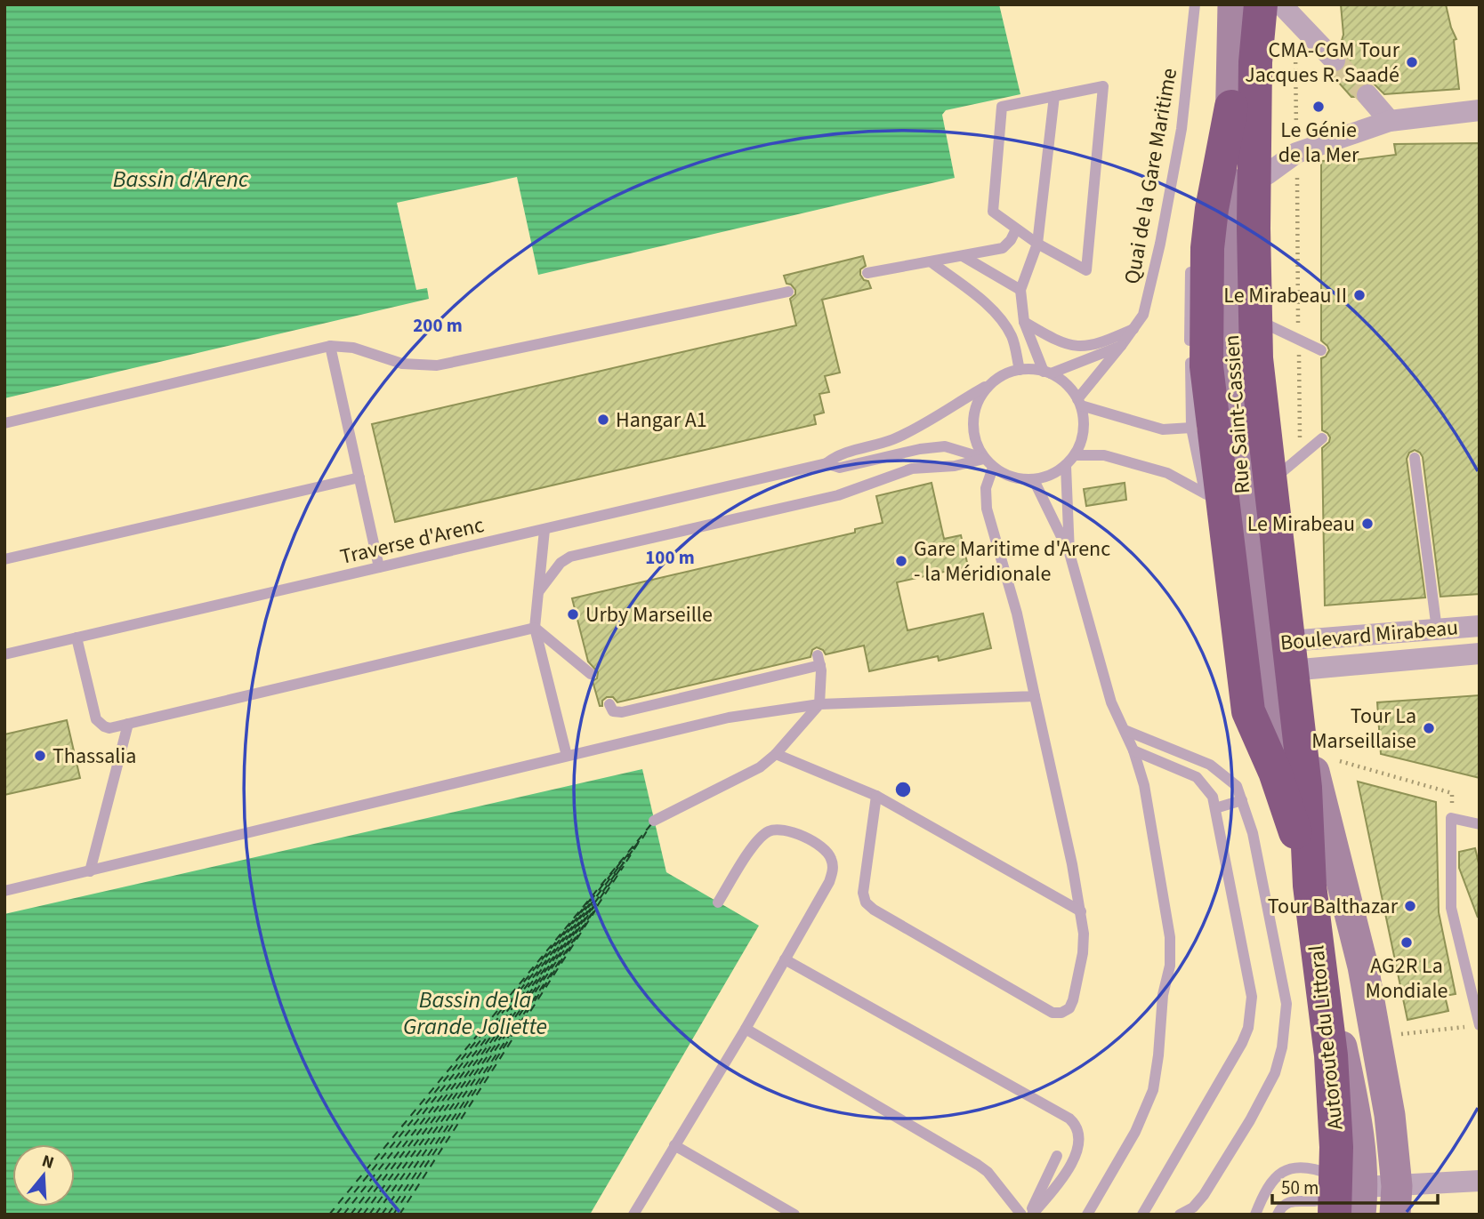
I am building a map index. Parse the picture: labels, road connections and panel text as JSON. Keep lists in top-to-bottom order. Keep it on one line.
{"streets":{"highway":["Autoroute du Littoral"],"street":["Rue Saint-Cassien","Boulevard Mirabeau"],"lane":["Quai de la Gare Maritime","Traverse d'Arenc"]},"crossings":[["Quai de la Gare Maritime","Traverse d'Arenc"],["Rue Saint-Cassien","Boulevard Mirabeau"],["Rue Saint-Cassien","Autoroute du Littoral"]],"water":["Bassin d'Arenc","Bassin de la Grande Joliette"],"places":["CMA-CGM Tour Jacques R. Saadé","Le Génie de la Mer","Le Mirabeau II","Hangar A1","Le Mirabeau","Gare Maritime d'Arenc - la Méridionale","Urby Marseille","Tour La Marseillaise","Thassalia","Tour Balthazar","AG2R La Mondiale"],"scale_bar":"50 m","north":"top","rings":["200 m","100 m"]}
